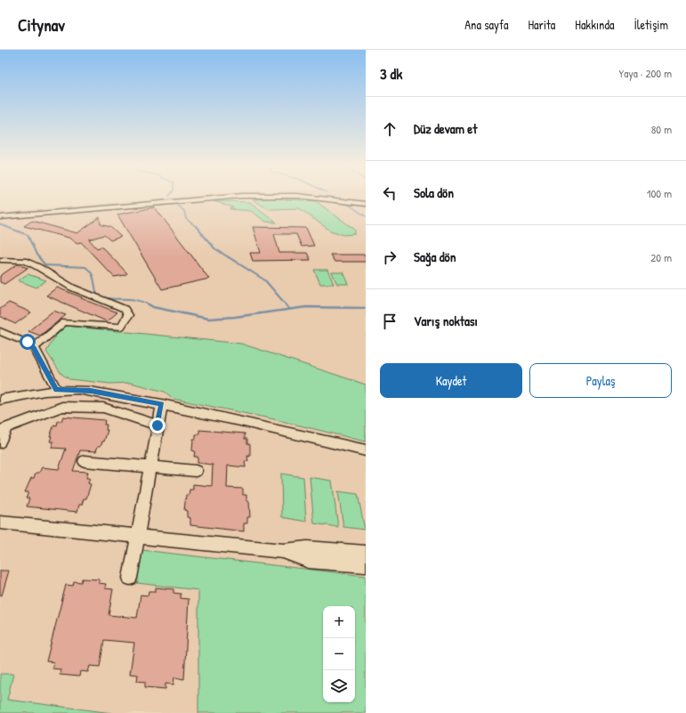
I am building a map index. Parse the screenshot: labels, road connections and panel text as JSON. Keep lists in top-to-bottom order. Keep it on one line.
{"page":{"header":"Citynav","nav":["Ana sayfa","Harita","Hakkında","İletişim"],"heading":["3 dk","Yaya · 200 m"],"list":[["Düz devam et","80 m"],["Sola dön","100 m"],["Sağa dön","20 m"],"Varış noktası"],"buttons":["Kaydet","Paylaş"],"map_buttons":["+","−"]}}
